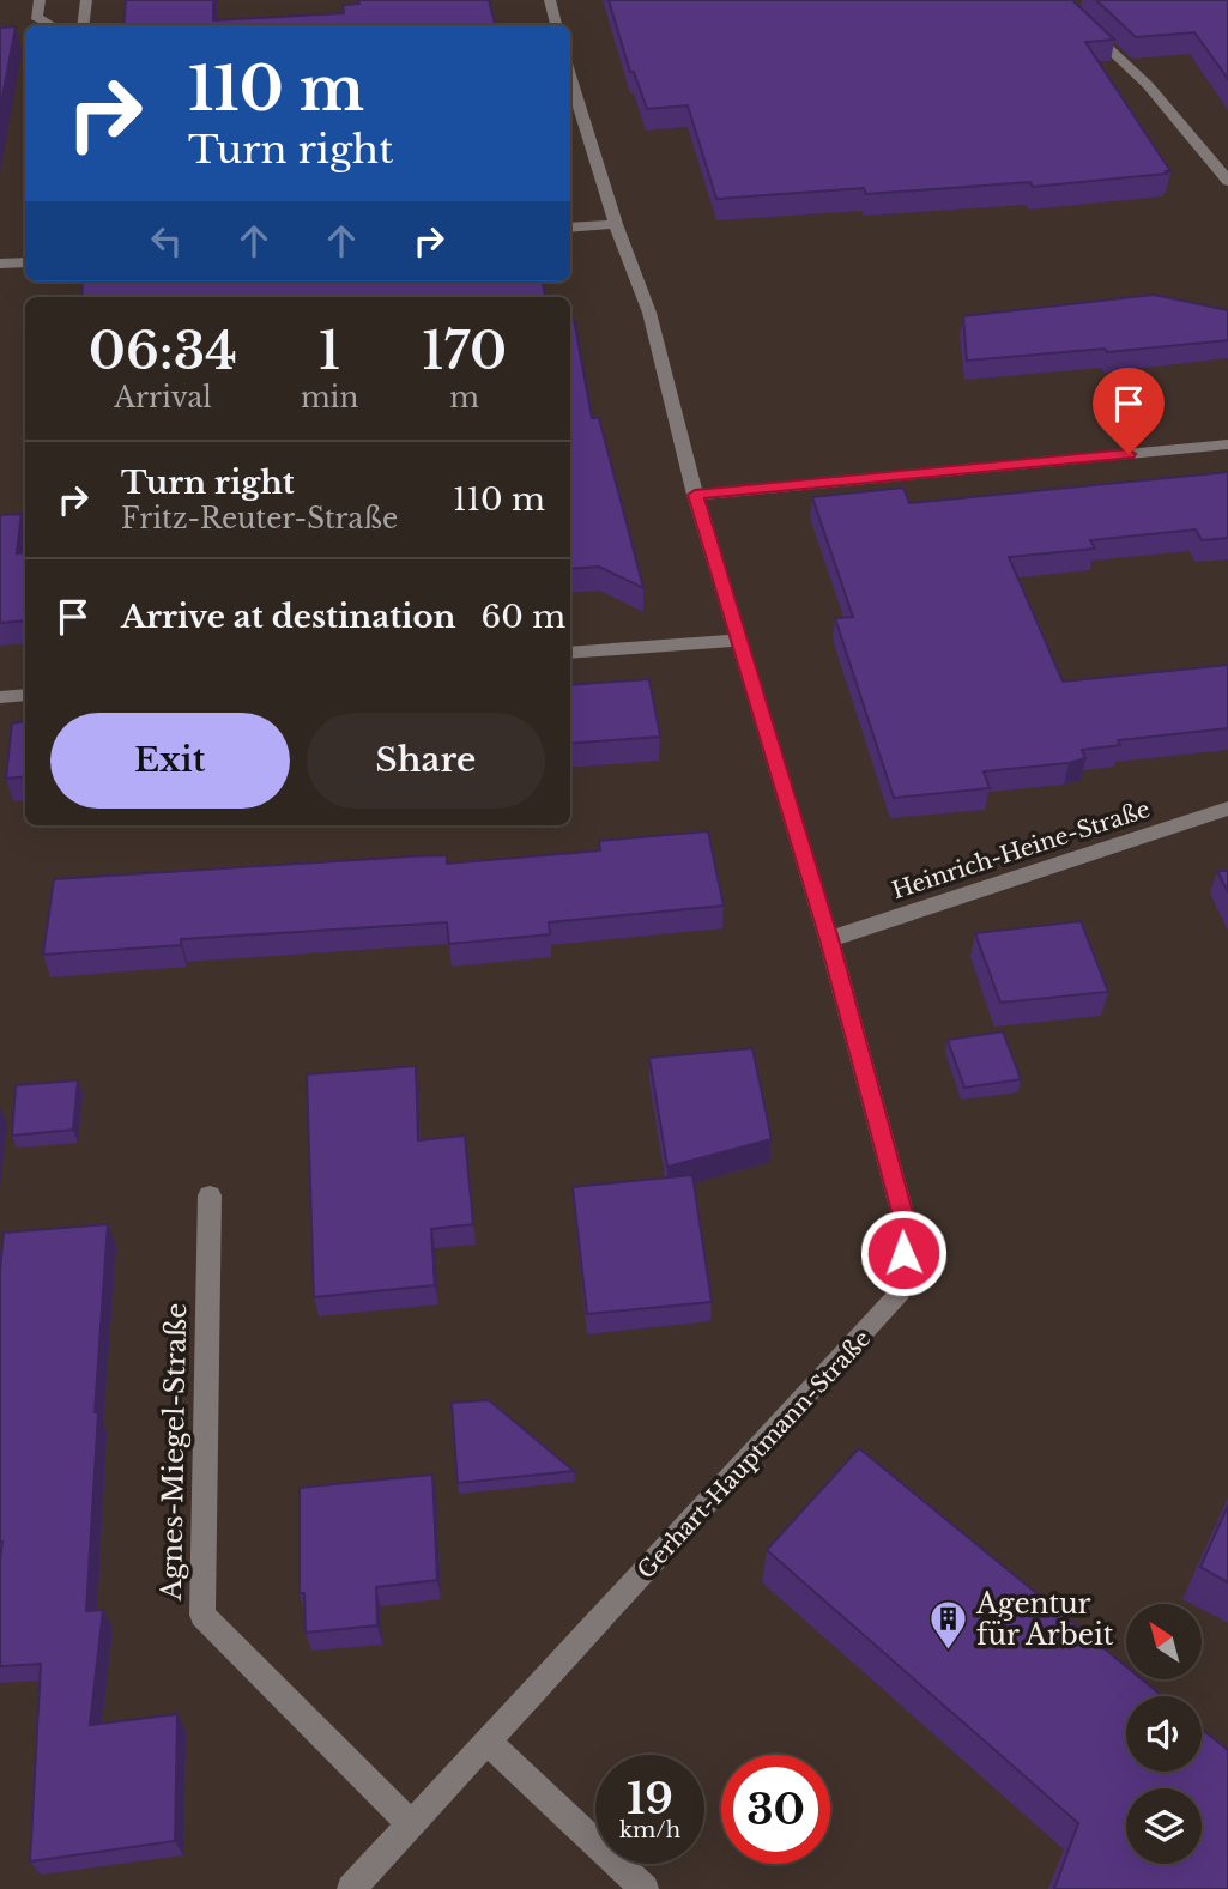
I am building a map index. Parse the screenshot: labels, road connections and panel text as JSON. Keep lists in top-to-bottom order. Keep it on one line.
{"streets":{"street":["Heinrich-Heine-Straße","Agnes-Miegel-Straße","Gerhart-Hauptmann-Straße"]},"crossings":[["Heinrich-Heine-Straße","Gerhart-Hauptmann-Straße"],["Agnes-Miegel-Straße","Gerhart-Hauptmann-Straße"]],"places":{"building":["Agentur für Arbeit"]},"north":"top left","page":{"turn":["110 m","Turn right"],"eta":["06:34","Arrival","1","min","170","m"],"list":[{"name":"Turn right","note":"Fritz-Reuter-Straße","value":"110 m"},{"name":"Arrive at destination","value":"60 m"}],"buttons":["Exit","Share"],"speed":"19 km/h","limit":"30"}}
